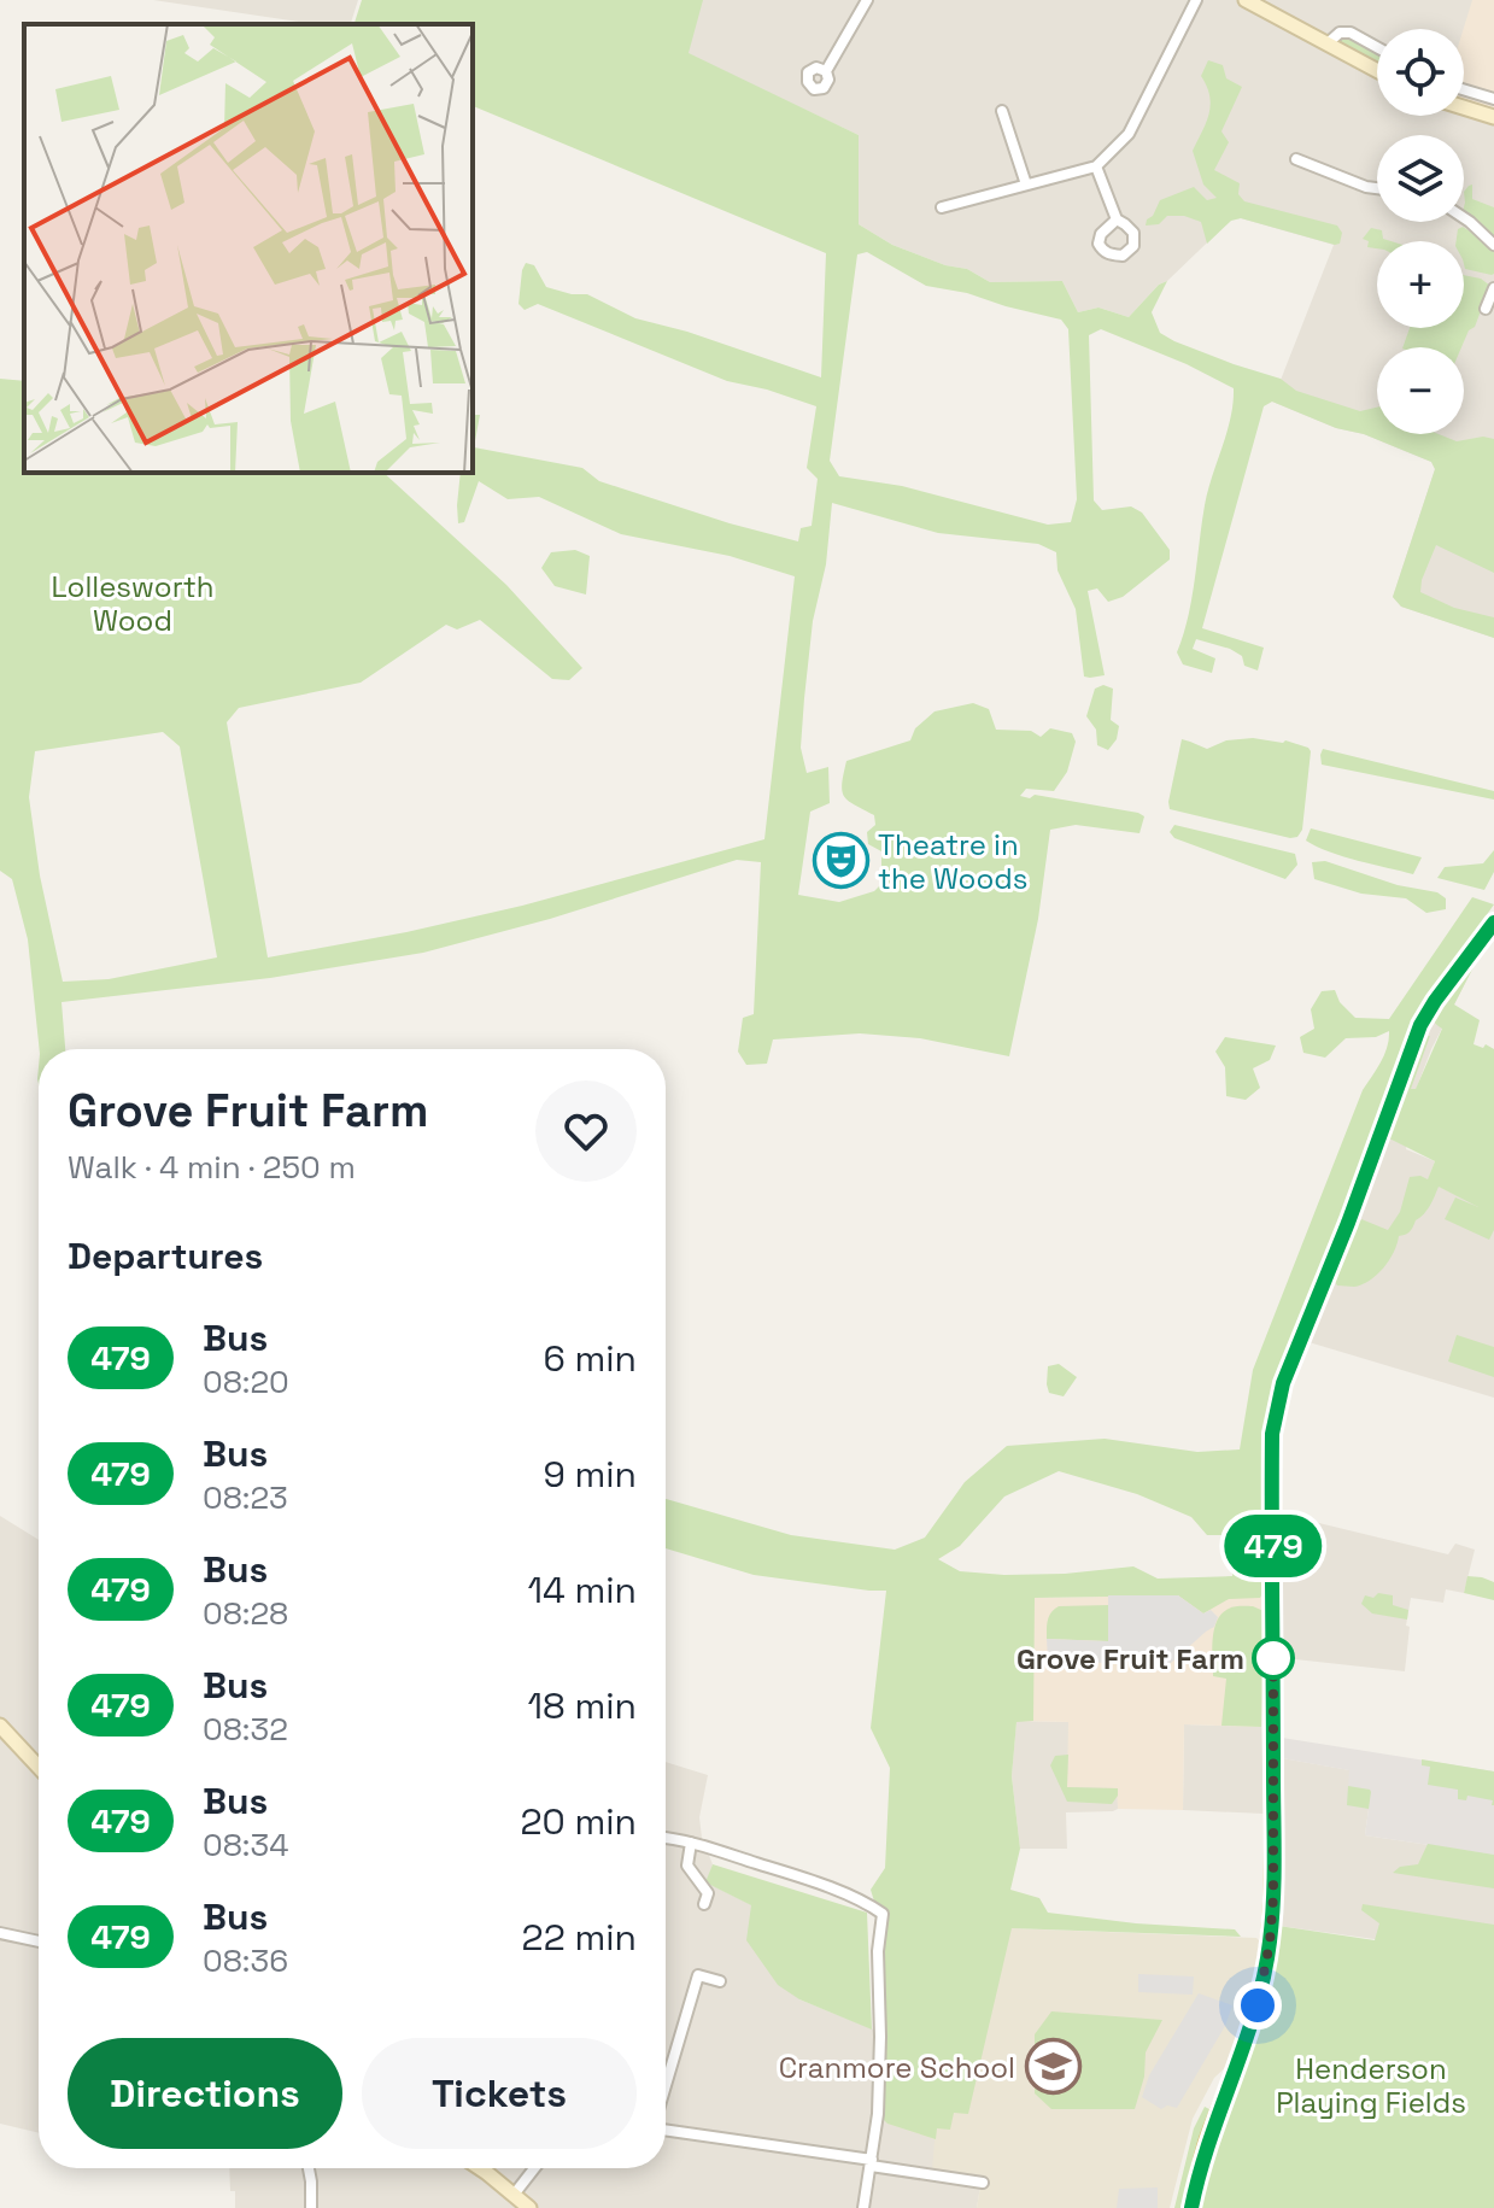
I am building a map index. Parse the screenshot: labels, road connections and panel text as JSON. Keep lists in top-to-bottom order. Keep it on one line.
{"parks":["Lollesworth Wood","Henderson Playing Fields"],"places":{"theatre":["Theatre in the Woods"],"other":["Grove Fruit Farm"],"school or university":["Cranmore School"]},"lines":["bus line 479"],"page":{"on_map":"479","map_buttons":["+","−"],"heading":[["Grove Fruit Farm","Walk · 4 min · 250 m"],"Departures"],"list":[{"mark":"479","name":"Bus","note":"08:20","value":"6 min"},{"mark":"479","name":"Bus","note":"08:23","value":"9 min"},{"mark":"479","name":"Bus","note":"08:28","value":"14 min"},{"mark":"479","name":"Bus","note":"08:32","value":"18 min"},{"mark":"479","name":"Bus","note":"08:34","value":"20 min"},{"mark":"479","name":"Bus","note":"08:36","value":"22 min"}],"buttons":["Directions","Tickets"]}}
